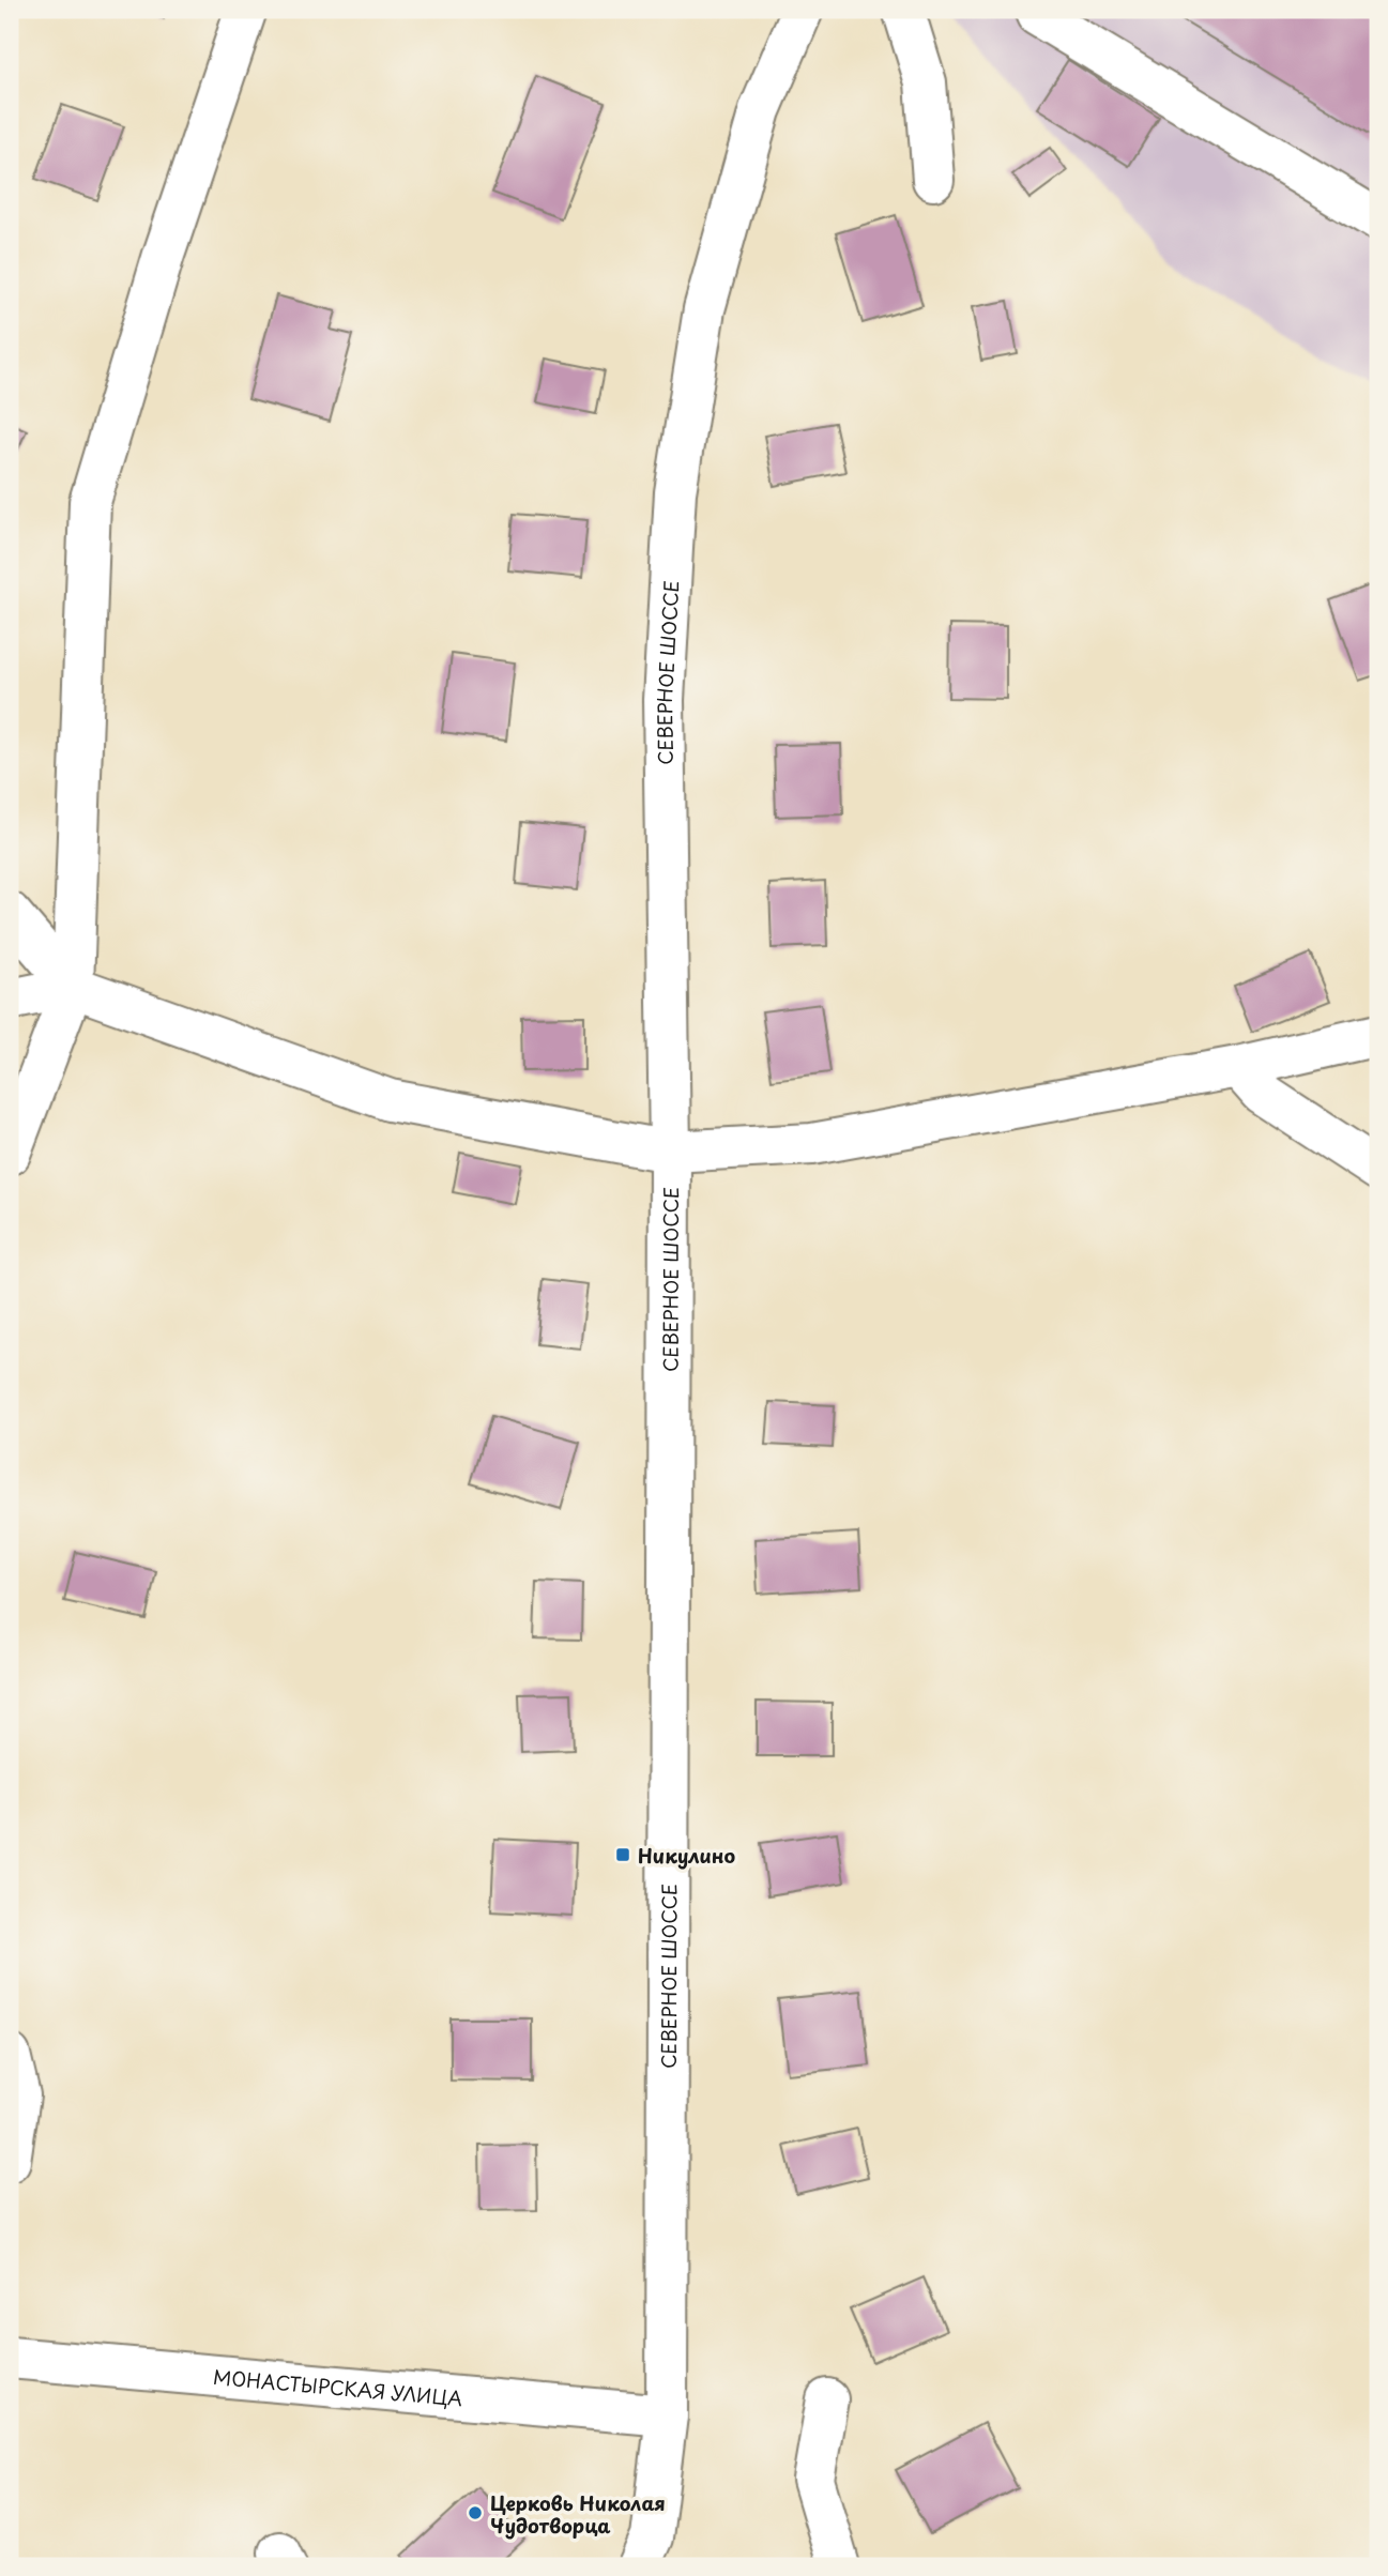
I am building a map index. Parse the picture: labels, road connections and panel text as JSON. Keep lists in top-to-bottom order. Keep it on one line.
{"streets":{"street":["СЕВЕРНОЕ ШОССЕ","МОНАСТЫРСКАЯ УЛИЦА"]},"crossings":[["СЕВЕРНОЕ ШОССЕ","МОНАСТЫРСКАЯ УЛИЦА"]],"places":{"transit":["Никулино"],"other":["Церковь Николая Чудотворца"]}}
